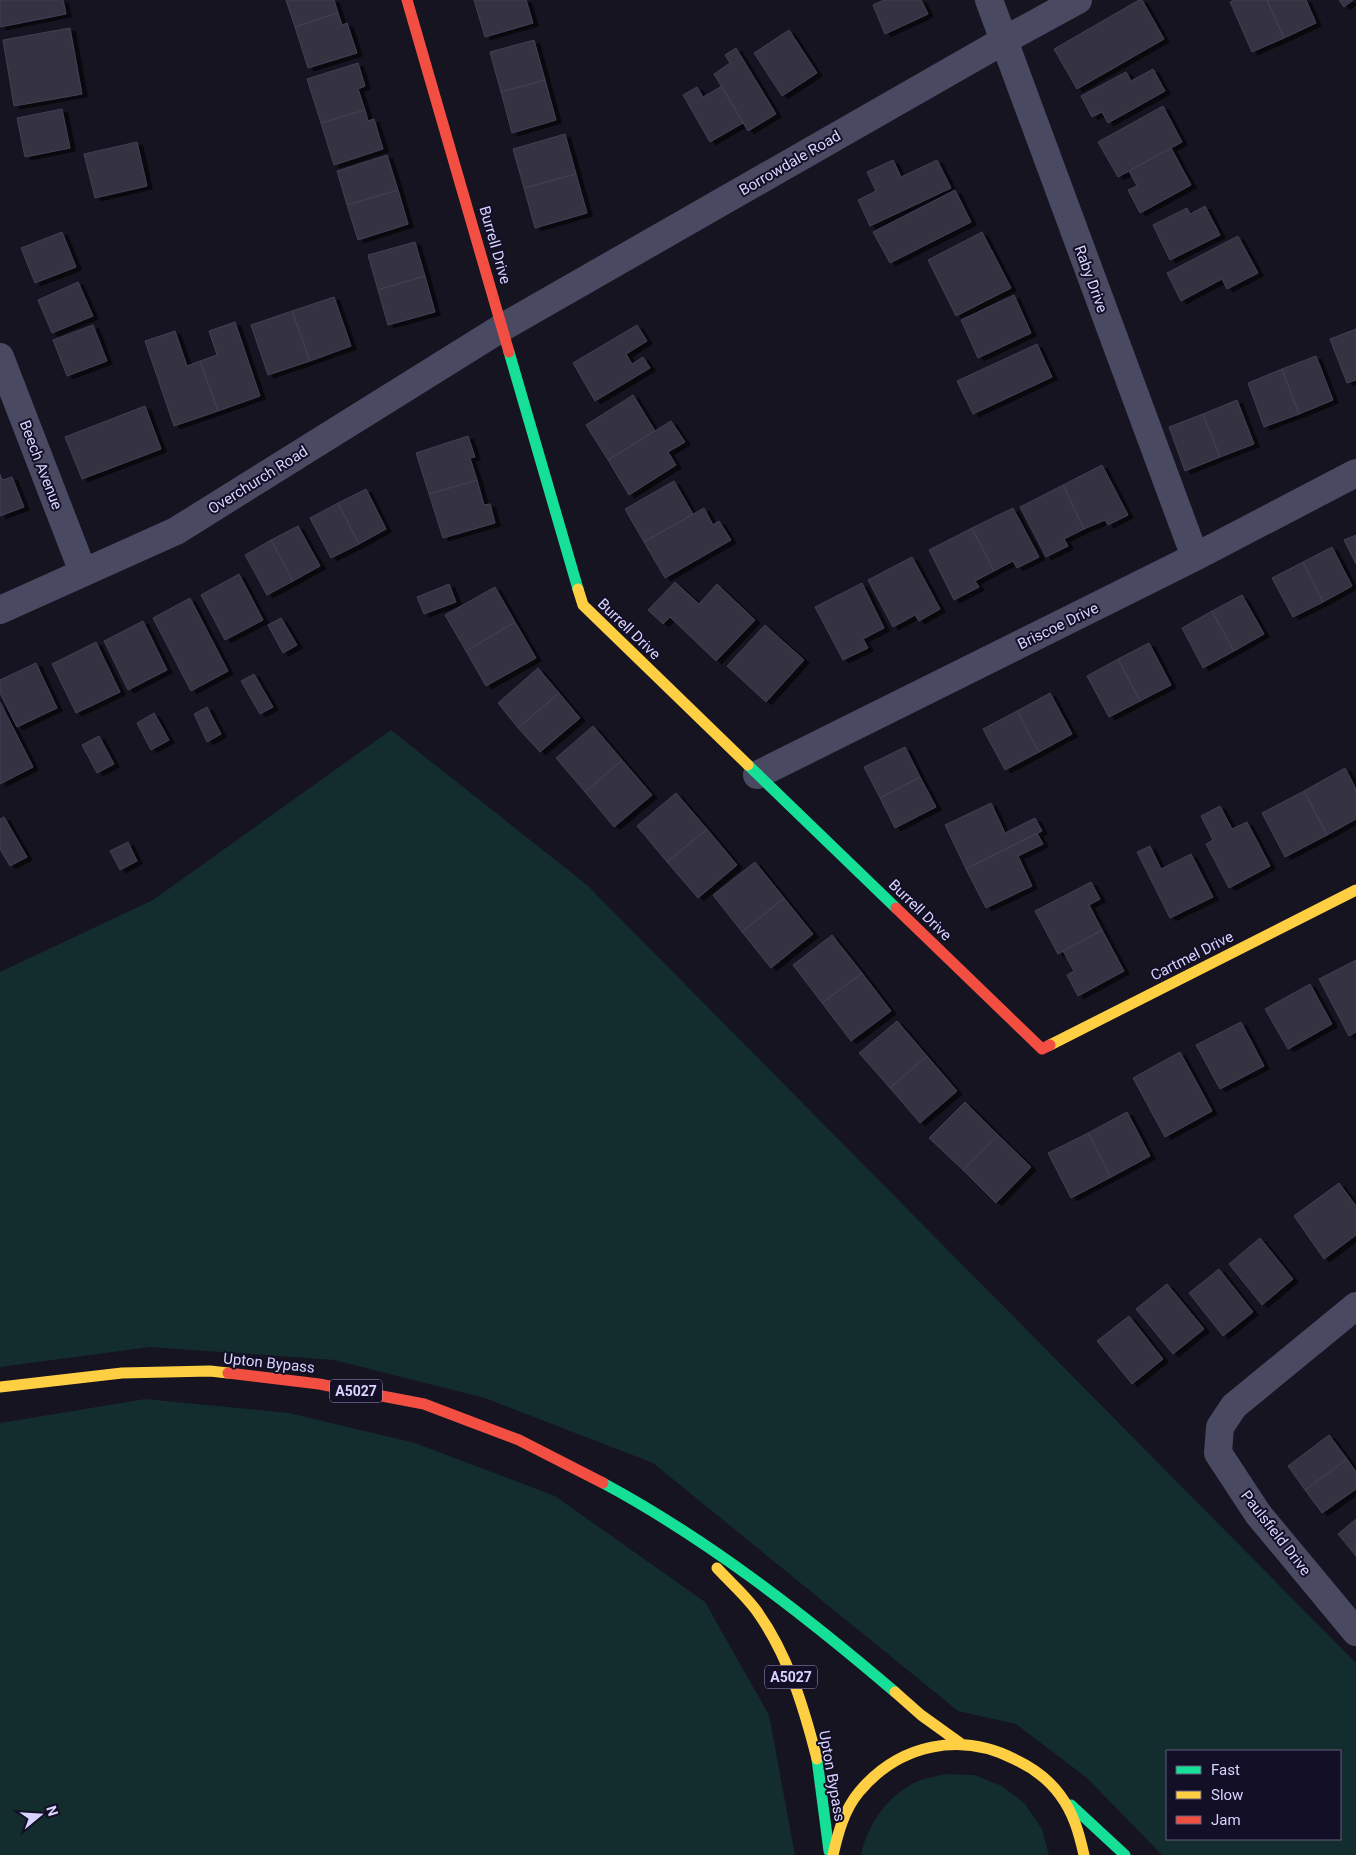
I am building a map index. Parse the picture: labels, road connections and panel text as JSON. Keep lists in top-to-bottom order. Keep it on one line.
{"streets":{"main road":["Burrell Drive","Cartmel Drive","Upton Bypass","A5027"],"street":["Borrowdale Road","Raby Drive","Beech Avenue","Overchurch Road","Briscoe Drive","Paulsfield Drive"]},"crossings":[["Borrowdale Road","Burrell Drive"],["Borrowdale Road","Raby Drive"],["Borrowdale Road","Overchurch Road"],["Burrell Drive","Overchurch Road"],["Burrell Drive","Briscoe Drive"],["Burrell Drive","Cartmel Drive"],["Raby Drive","Briscoe Drive"],["Beech Avenue","Overchurch Road"]],"legend":["Fast","Slow","Jam"],"north":"right"}
